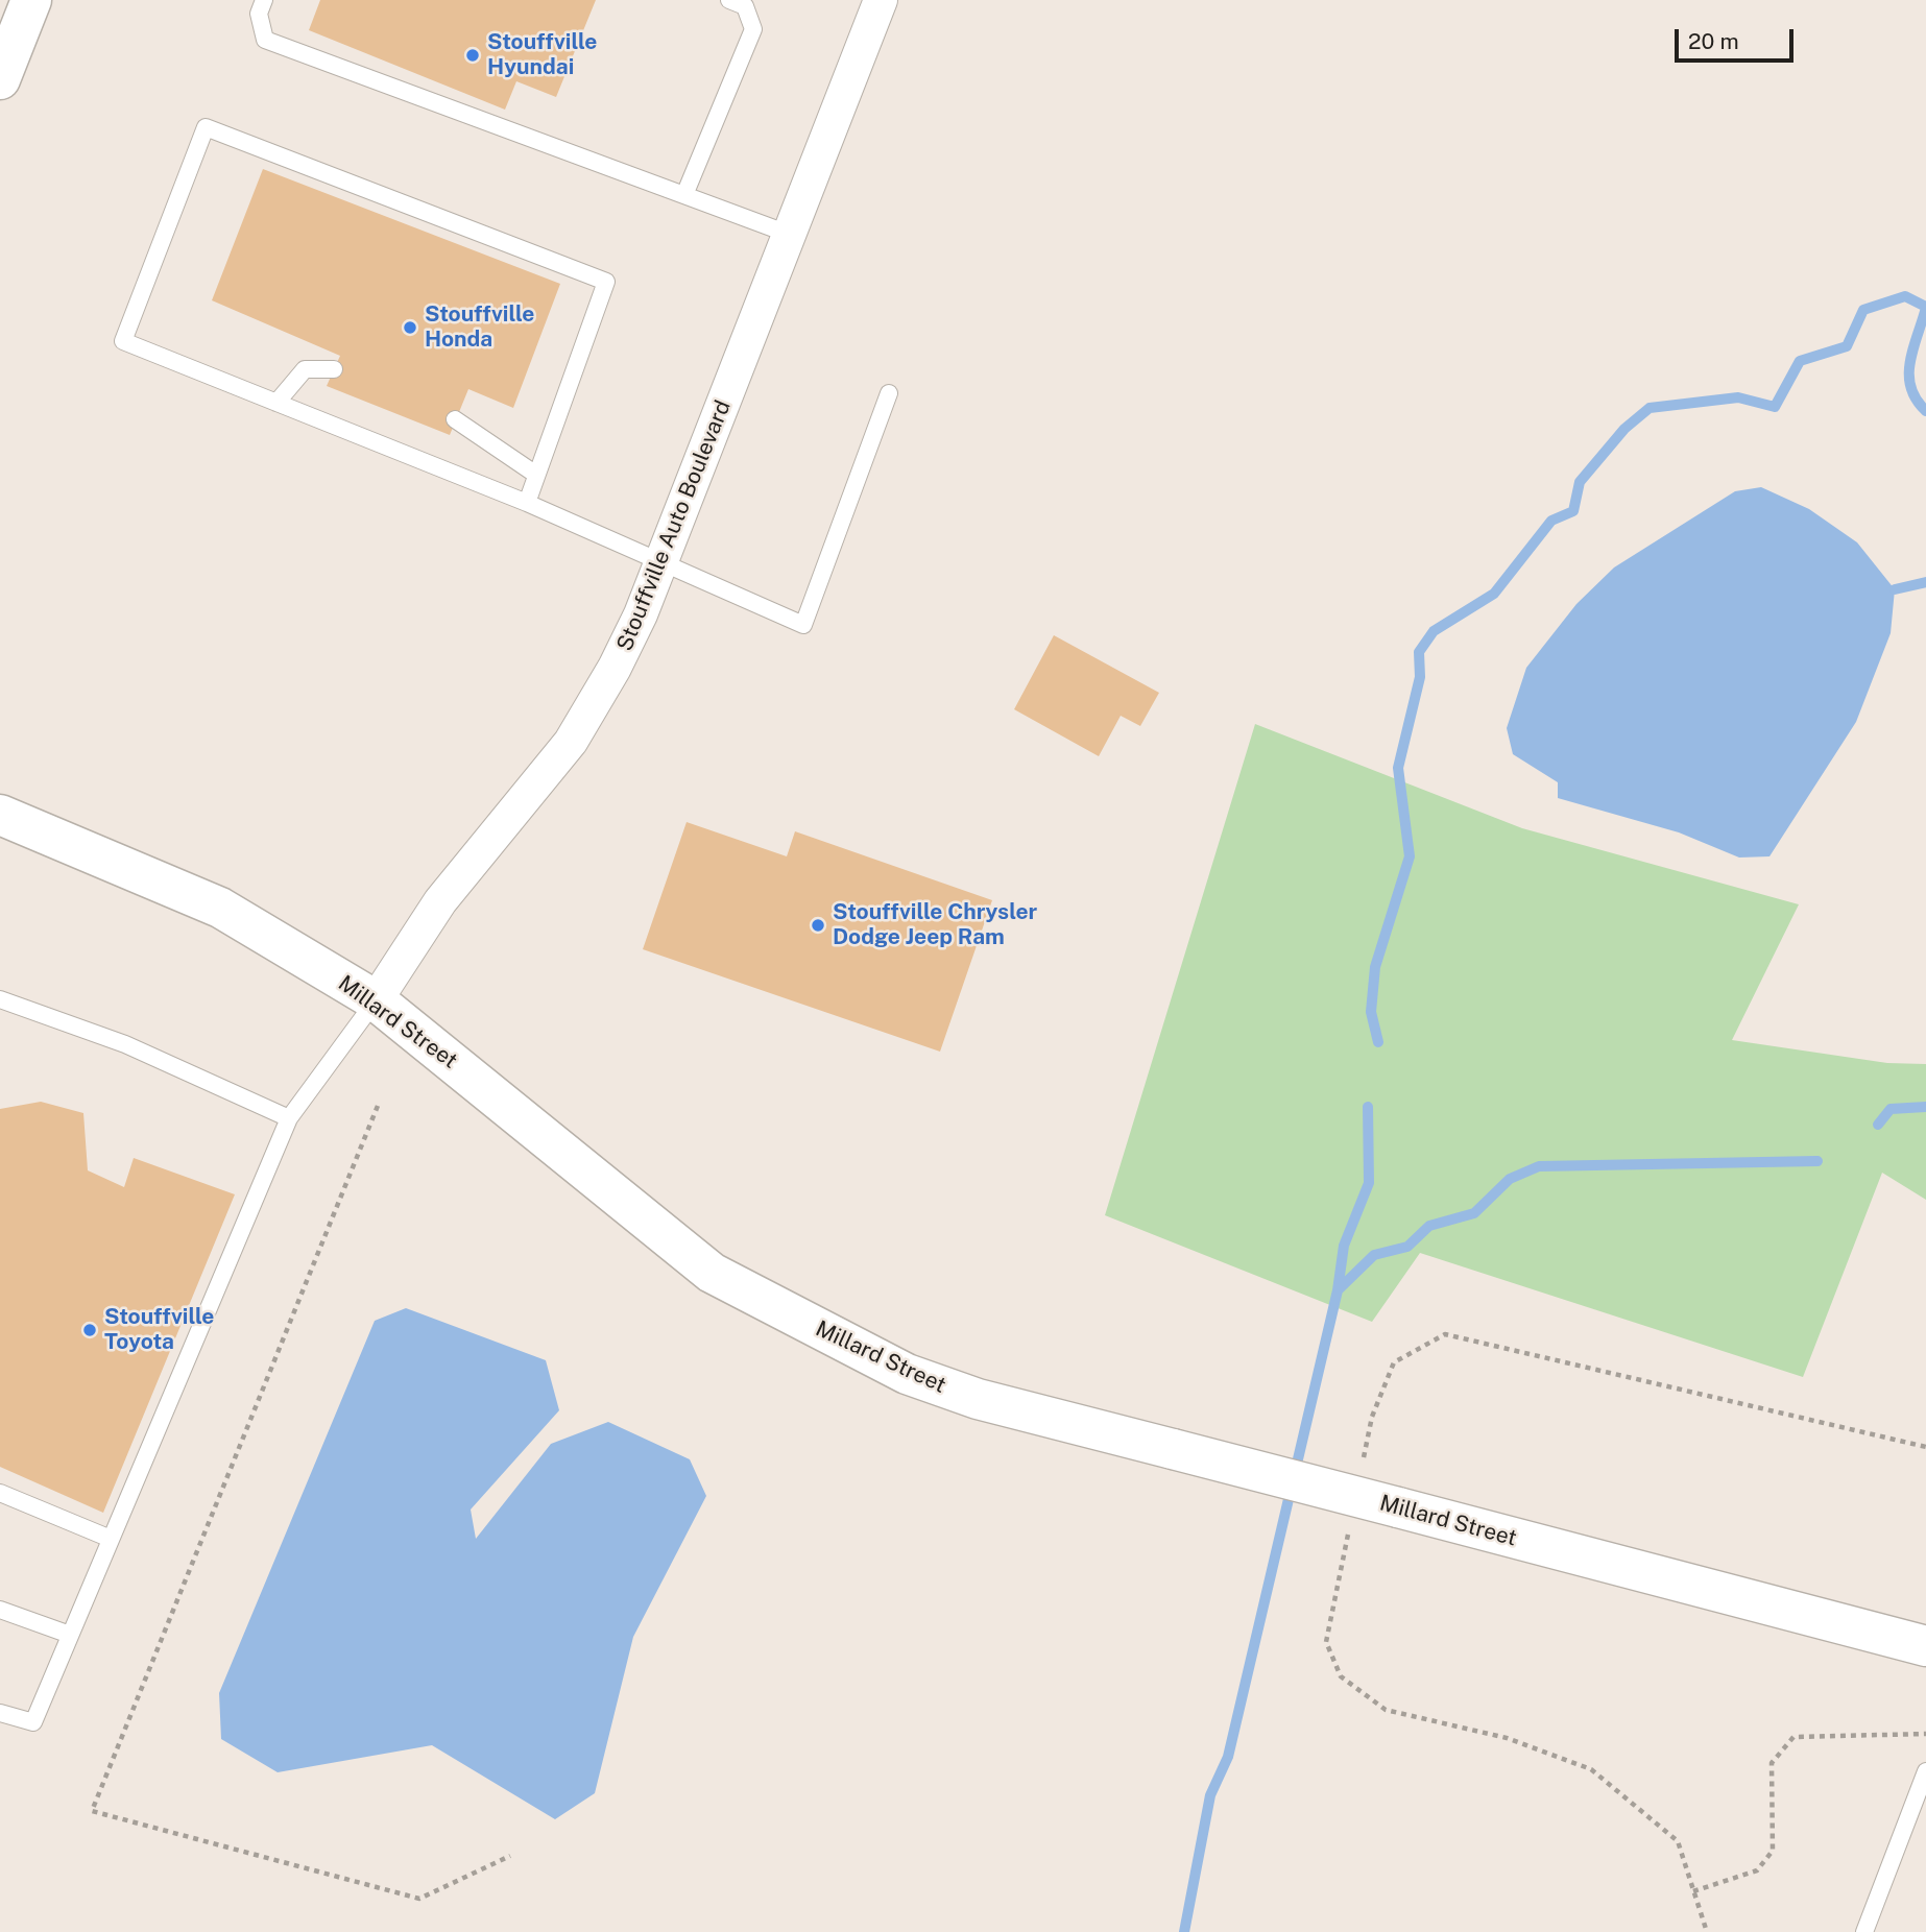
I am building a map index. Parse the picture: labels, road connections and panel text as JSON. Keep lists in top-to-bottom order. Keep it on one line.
{"streets":{"street":["Stouffville Auto Boulevard","Millard Street"]},"crossings":[["Stouffville Auto Boulevard","Millard Street"]],"places":["Stouffville Hyundai","Stouffville Honda","Stouffville Chrysler Dodge Jeep Ram","Stouffville Toyota"],"scale_bar":"20 m"}
